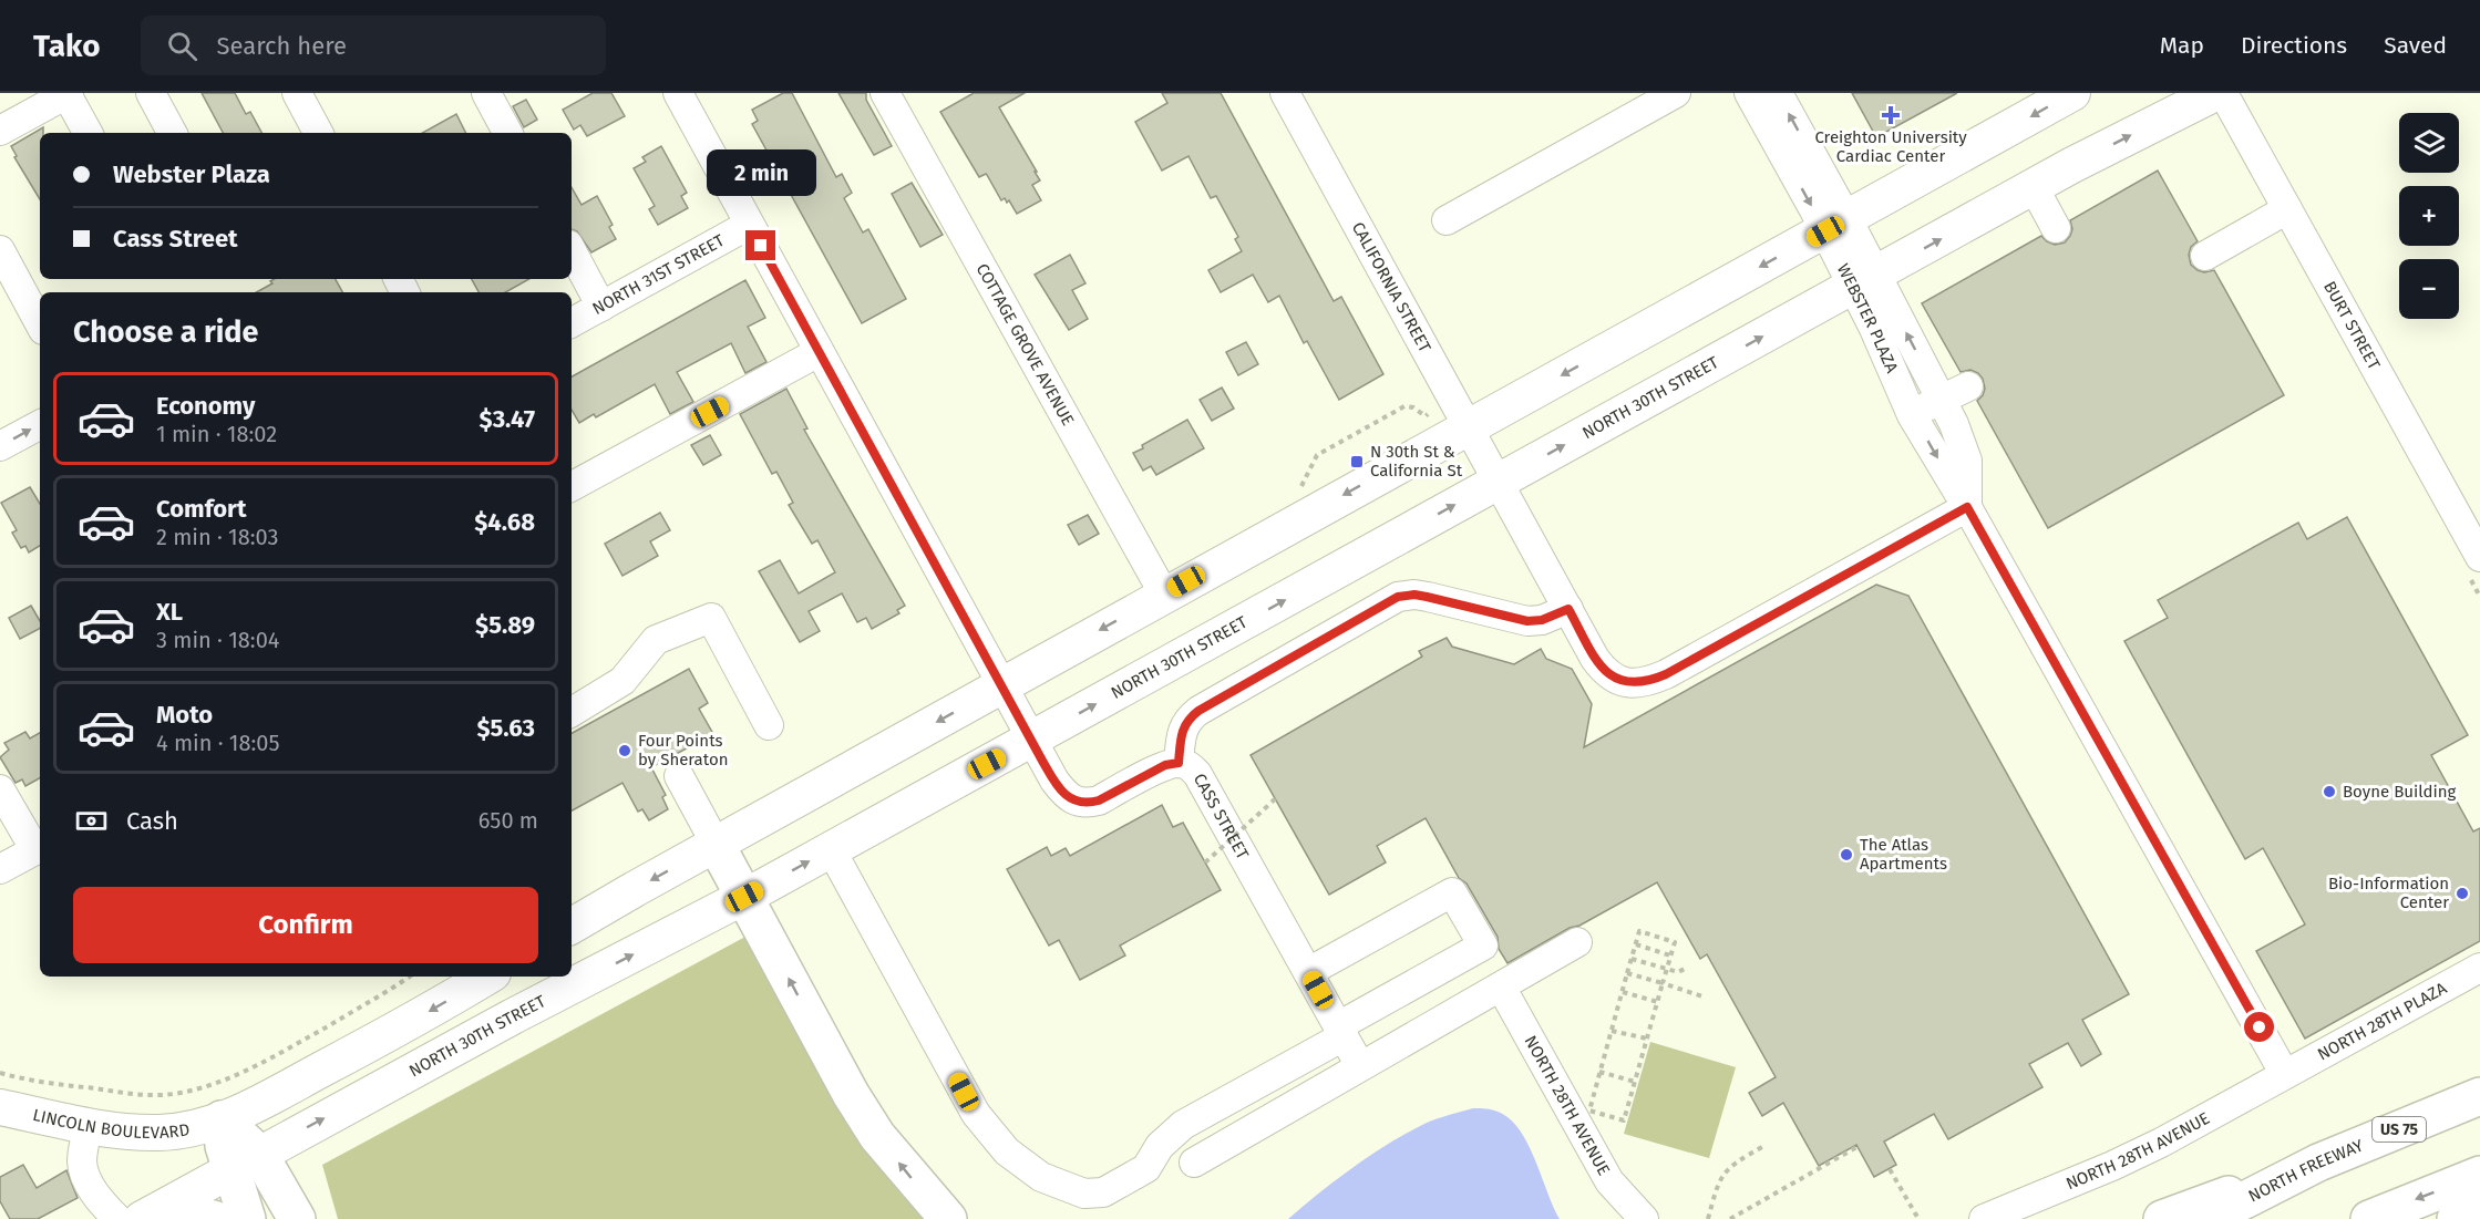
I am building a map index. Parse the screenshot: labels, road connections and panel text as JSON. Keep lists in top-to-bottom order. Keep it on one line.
{"streets":{"highway":["US 75","NORTH FREEWAY"],"main road":["NORTH 30TH STREET","LINCOLN BOULEVARD"],"street":["NORTH 31ST STREET","CALIFORNIA STREET","WEBSTER PLAZA","BURT STREET","COTTAGE GROVE AVENUE","CASS STREET","NORTH 28TH PLAZA","NORTH 28TH AVENUE"]},"crossings":[["NORTH 31ST STREET","CASS STREET"],["CALIFORNIA STREET","WEBSTER PLAZA"],["CALIFORNIA STREET","NORTH 30TH STREET"],["WEBSTER PLAZA","NORTH 30TH STREET"],["WEBSTER PLAZA","NORTH 28TH PLAZA"],["WEBSTER PLAZA","NORTH 28TH AVENUE"],["NORTH 30TH STREET","CASS STREET"],["NORTH 28TH PLAZA","NORTH 28TH AVENUE"]],"places":{"health":["Creighton University Cardiac Center"],"transit":["N 30th St & California St"],"other":["Four Points by Sheraton","Boyne Building","The Atlas Apartments","Bio-Information Center"]},"page":{"header":"Tako","search":"Search here","nav":["Map","Directions","Saved"],"map_buttons":["+","−"],"banner":["Webster Plaza","Cass Street"],"bubble":"2 min","heading":"Choose a ride","list":[{"name":"Economy","note":"1 min · 18:02","value":"$3.47"},{"name":"Comfort","note":"2 min · 18:03","value":"$4.68"},{"name":"XL","note":"3 min · 18:04","value":"$5.89"},{"name":"Moto","note":"4 min · 18:05","value":"$5.63"}],"pay":["Cash","650 m"],"buttons":"Confirm"}}
